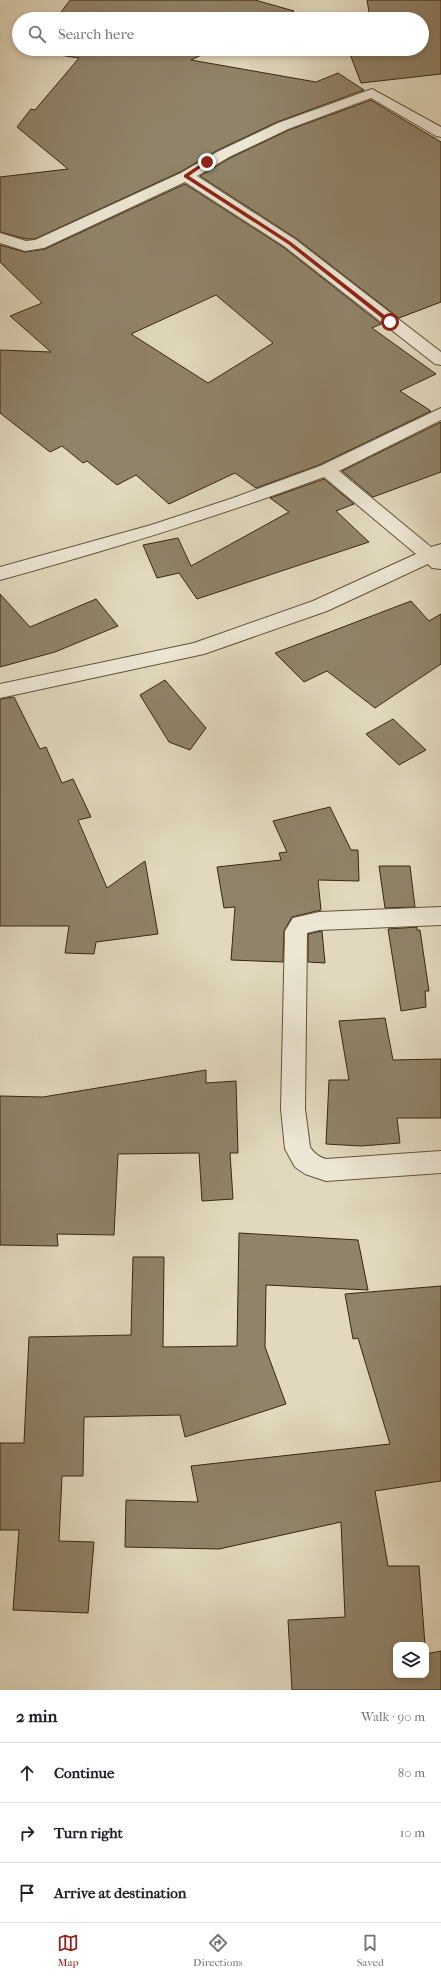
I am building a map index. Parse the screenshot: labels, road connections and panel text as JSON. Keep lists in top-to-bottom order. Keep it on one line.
{"page":{"search":"Search here","heading":["2 min","Walk · 90 m"],"list":[["Continue","80 m"],["Turn right","10 m"],"Arrive at destination"],"nav":["Map","Directions","Saved"]}}
